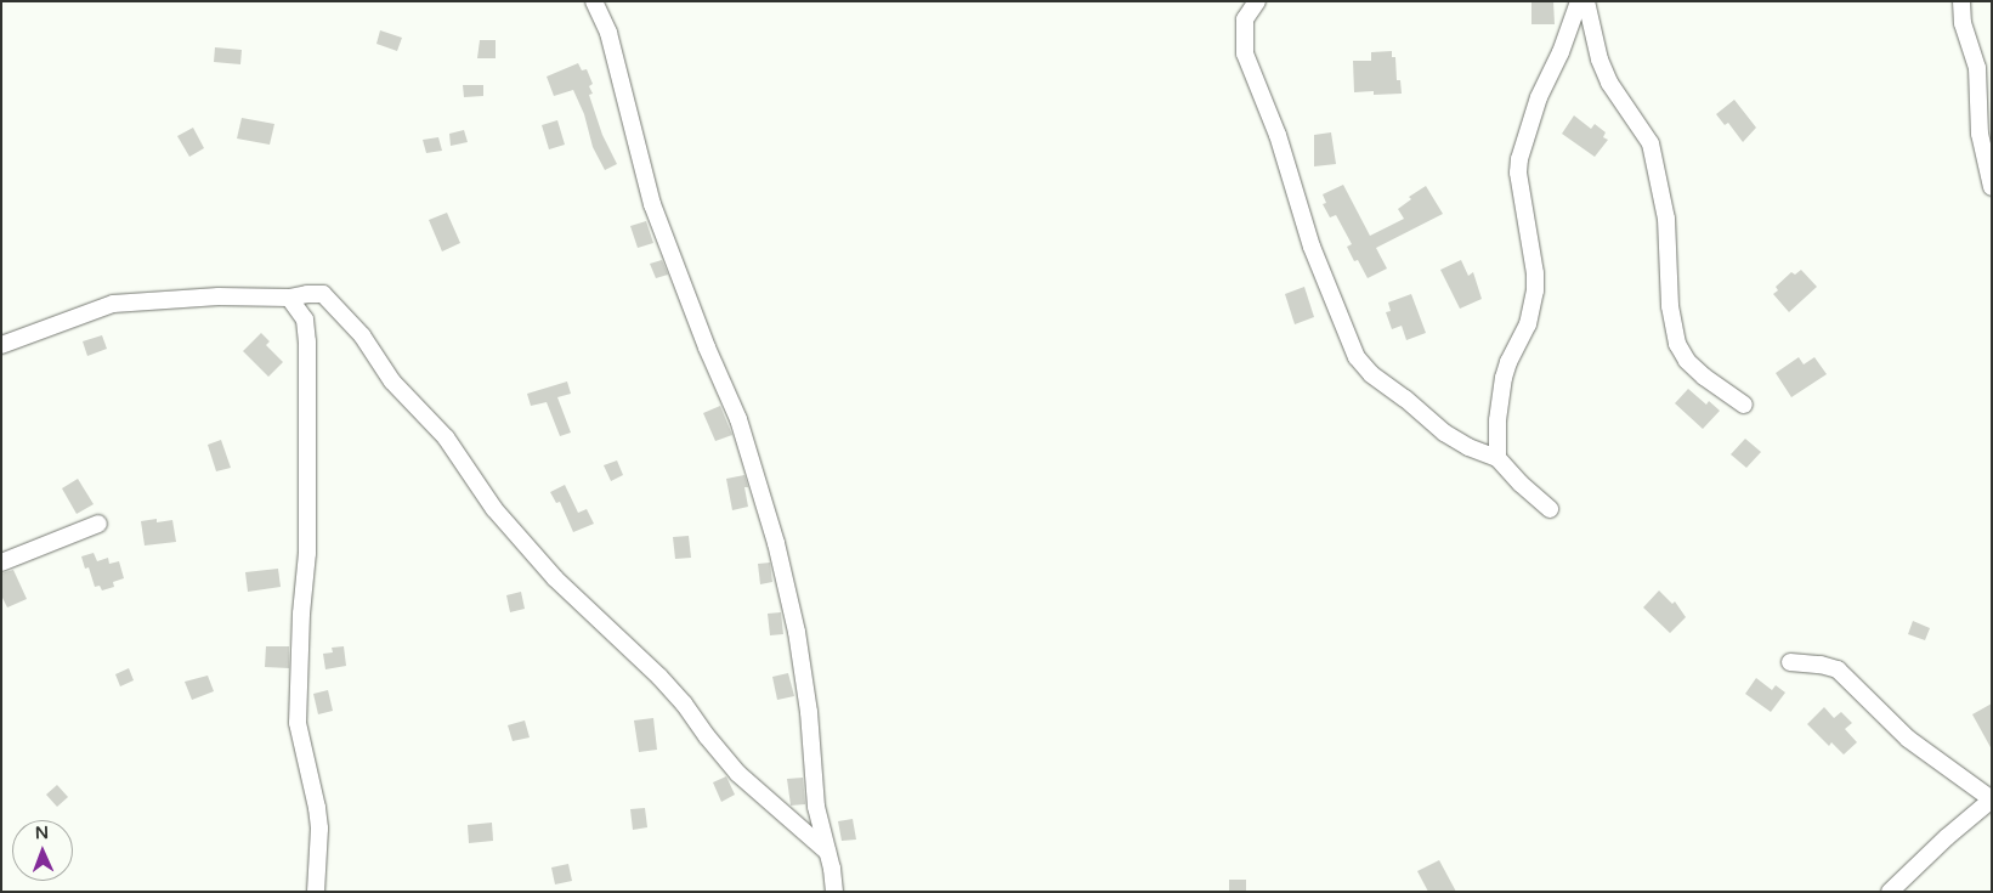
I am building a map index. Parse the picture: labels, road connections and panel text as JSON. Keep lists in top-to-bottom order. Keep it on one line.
{"north":"top"}
